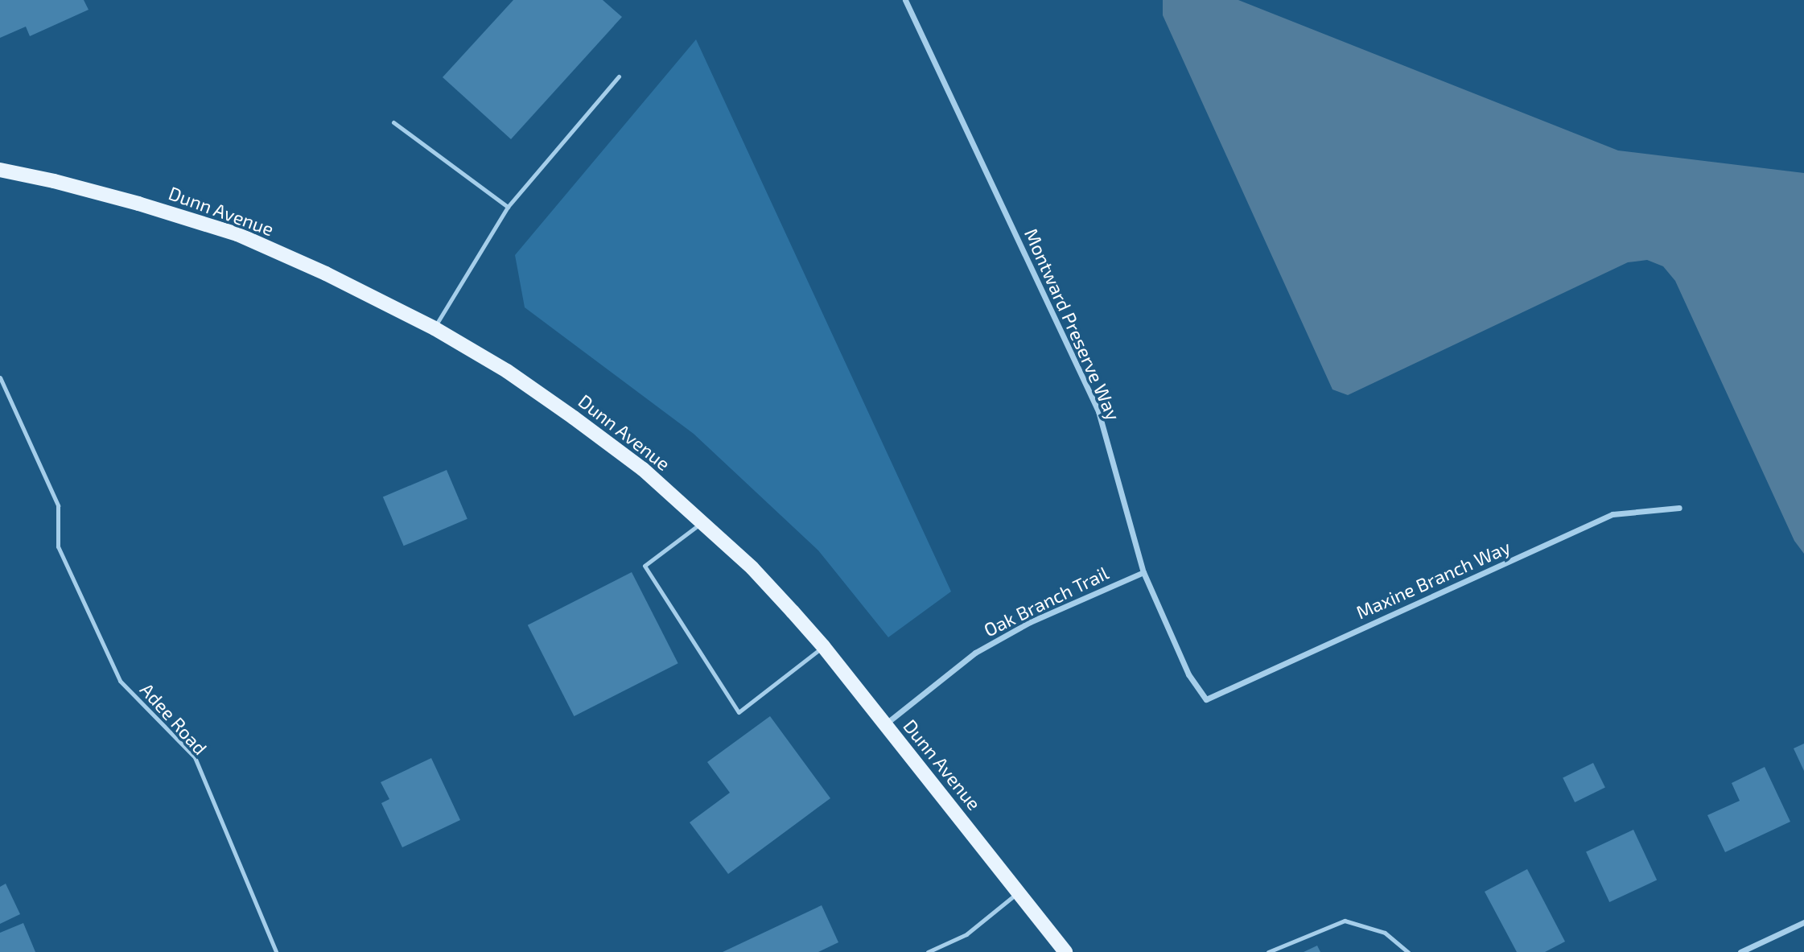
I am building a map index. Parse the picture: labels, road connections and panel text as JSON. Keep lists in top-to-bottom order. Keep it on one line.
{"streets":{"main road":["Dunn Avenue"],"street":["Montward Preserve Way","Maxine Branch Way","Oak Branch Trail"],"lane":["Adee Road"]},"crossings":[["Dunn Avenue","Oak Branch Trail"],["Montward Preserve Way","Maxine Branch Way"],["Montward Preserve Way","Oak Branch Trail"]]}
